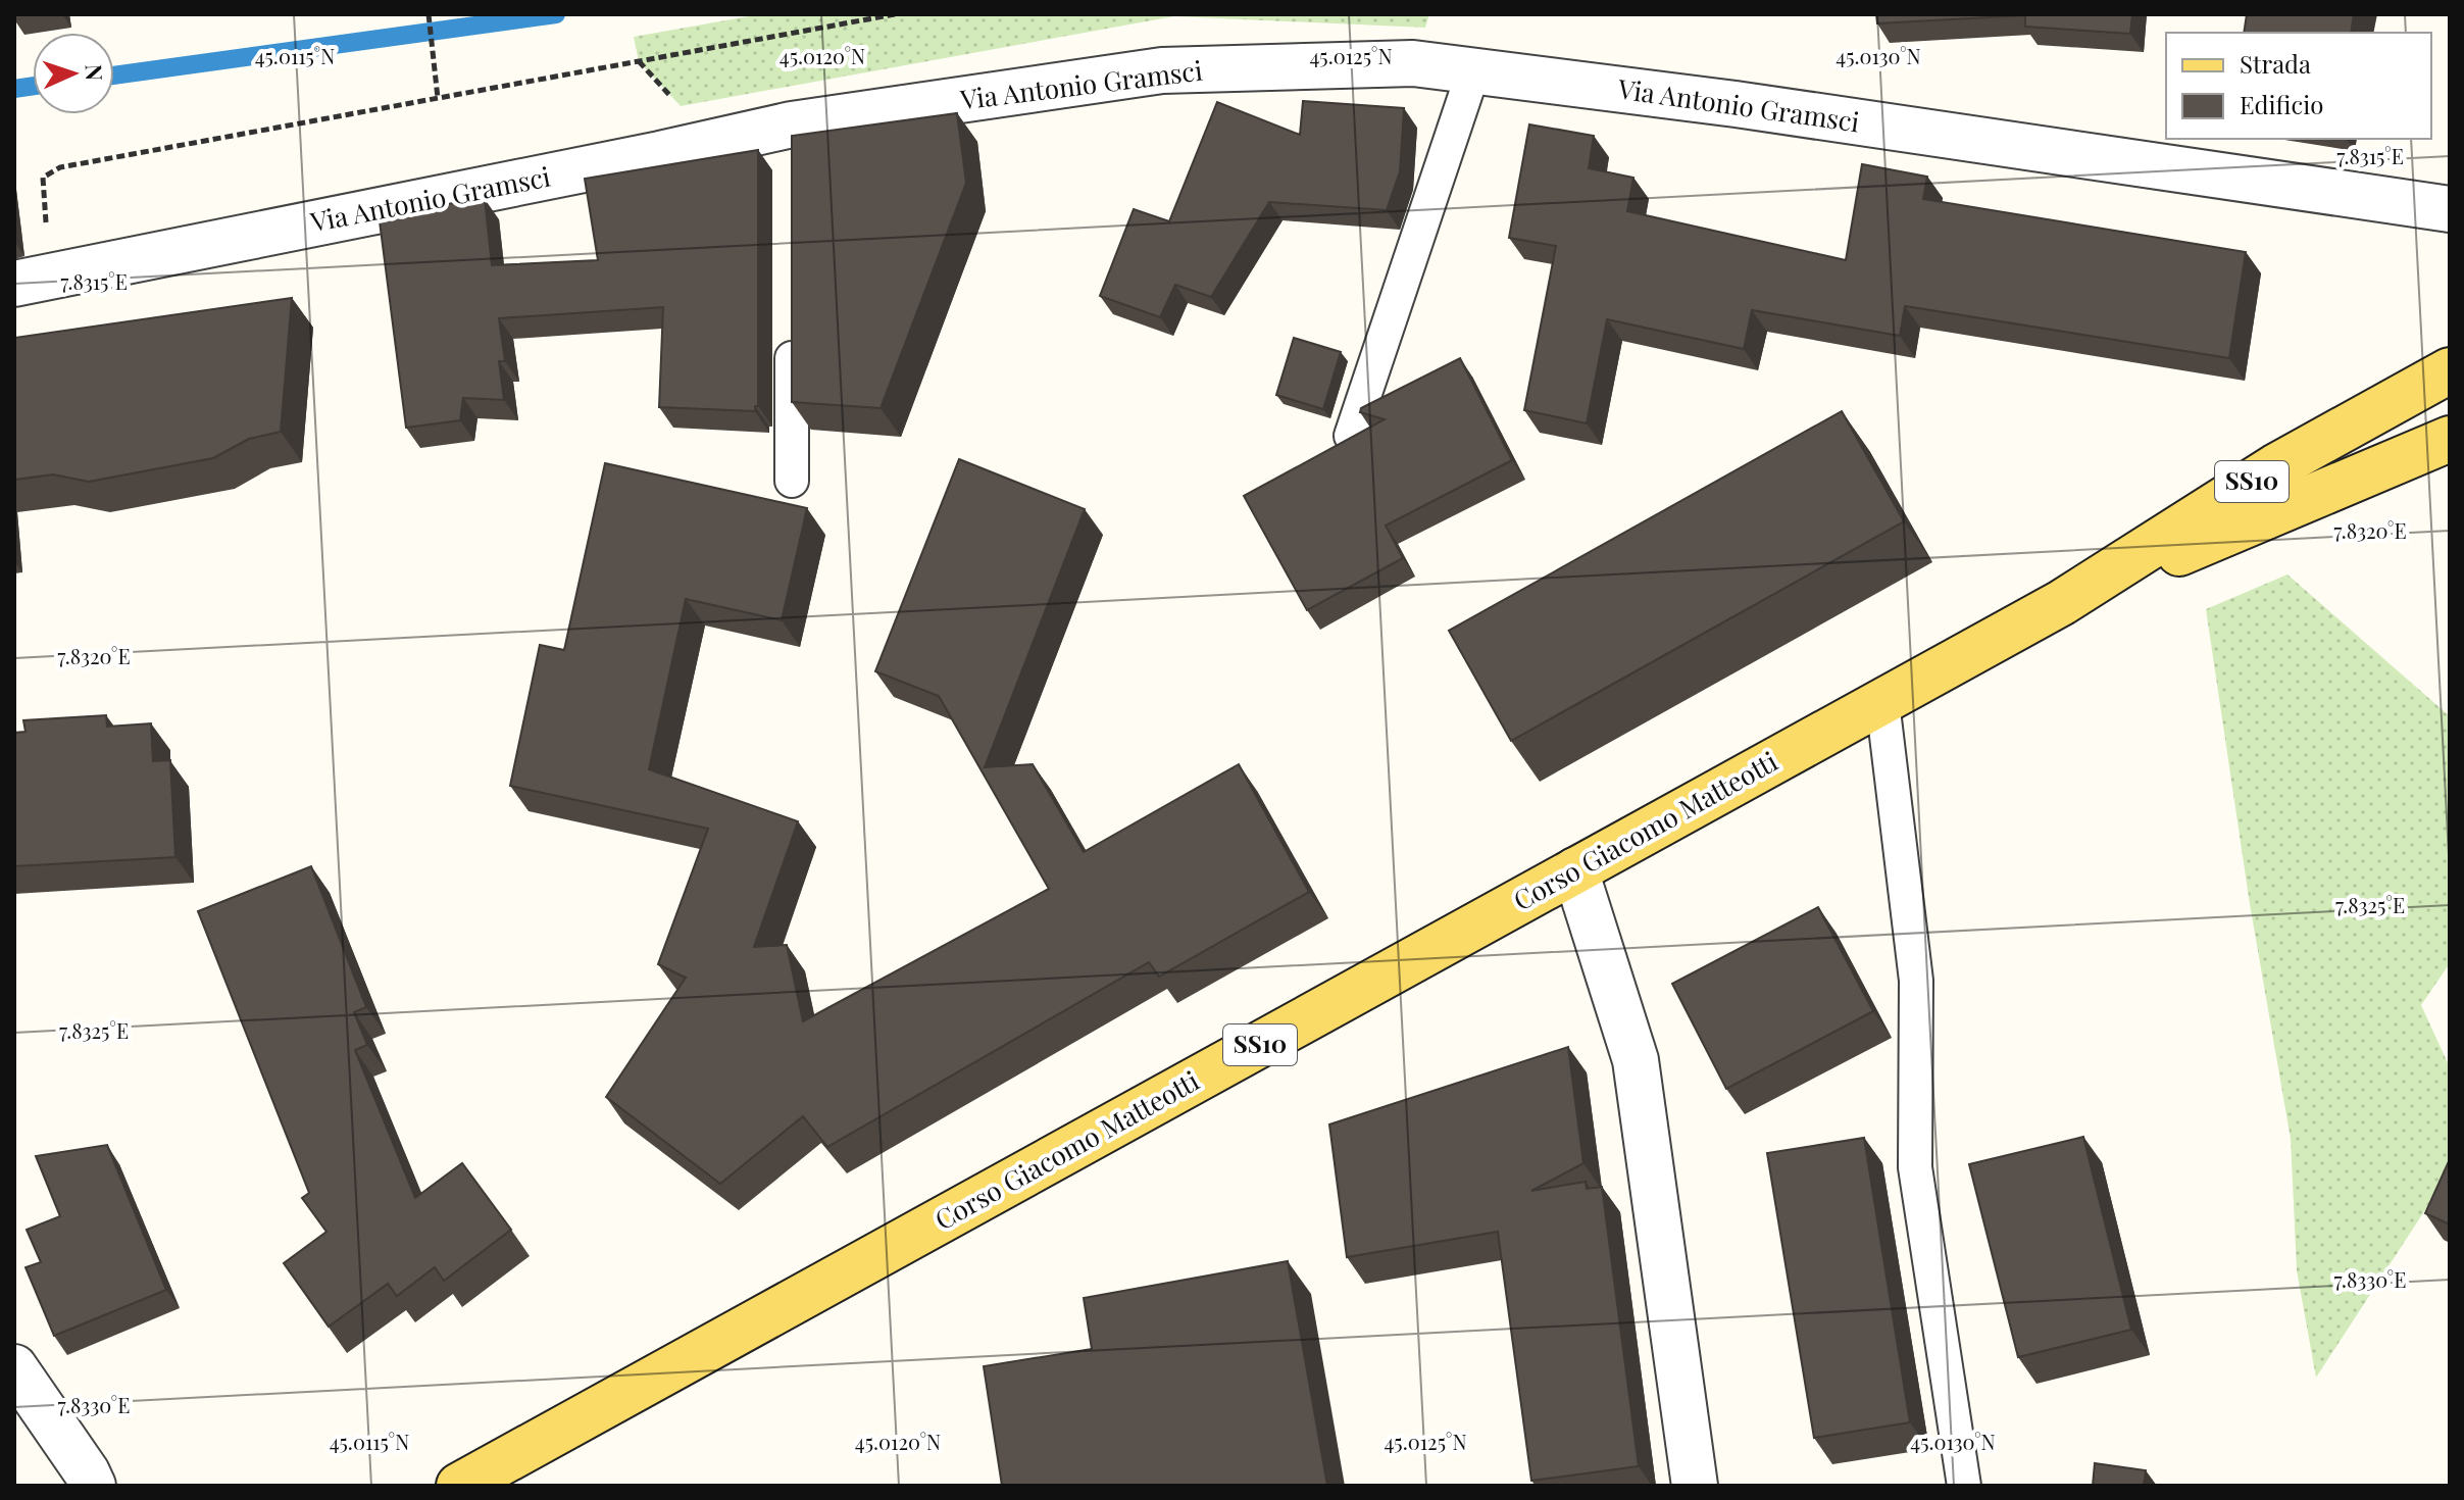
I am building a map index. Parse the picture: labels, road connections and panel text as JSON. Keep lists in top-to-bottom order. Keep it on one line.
{"streets":{"main road":["SS10","Corso Giacomo Matteotti"],"street":["Via Antonio Gramsci"]},"legend":["Strada","Edificio"],"north":"right","coordinates":["45.0115°N","45.0120°N","45.0125°N","45.0130°N","7.8315°E","7.8320°E","7.8325°E","7.8330°E"]}
